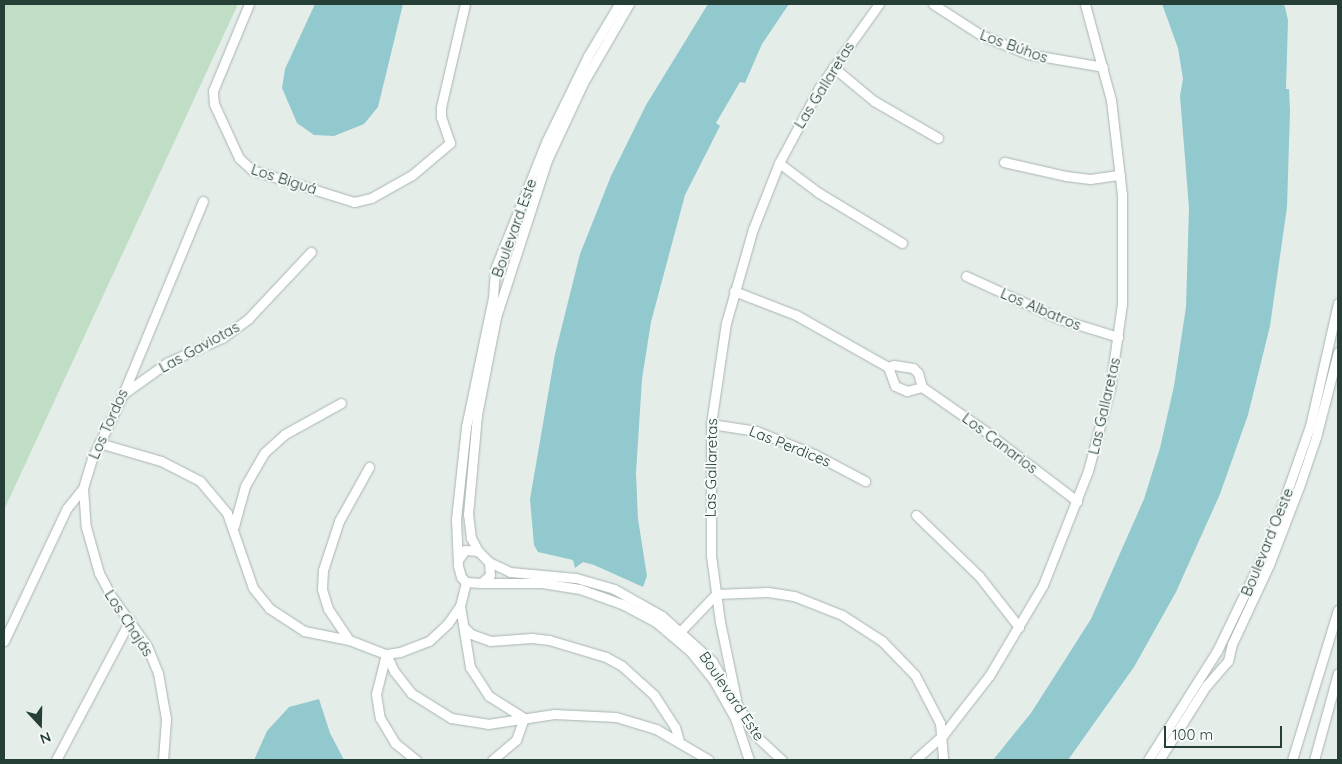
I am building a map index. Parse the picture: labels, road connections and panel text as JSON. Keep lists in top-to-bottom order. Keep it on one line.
{"streets":{"street":["Los Búhos","Las Gallaretas","Los Biguá","Boulevard Este","Los Albatros","Las Gaviotas","Los Tordos","Los Canarios","Las Perdices","Boulevard Oeste","Los Chajás"]},"crossings":[["Los Búhos","Las Gallaretas"],["Las Gallaretas","Boulevard Este"],["Las Gallaretas","Los Albatros"],["Las Gallaretas","Los Canarios"],["Las Gallaretas","Las Perdices"],["Las Gaviotas","Los Tordos"],["Los Tordos","Los Chajás"]],"scale_bar":"100 m","north":"bottom"}
